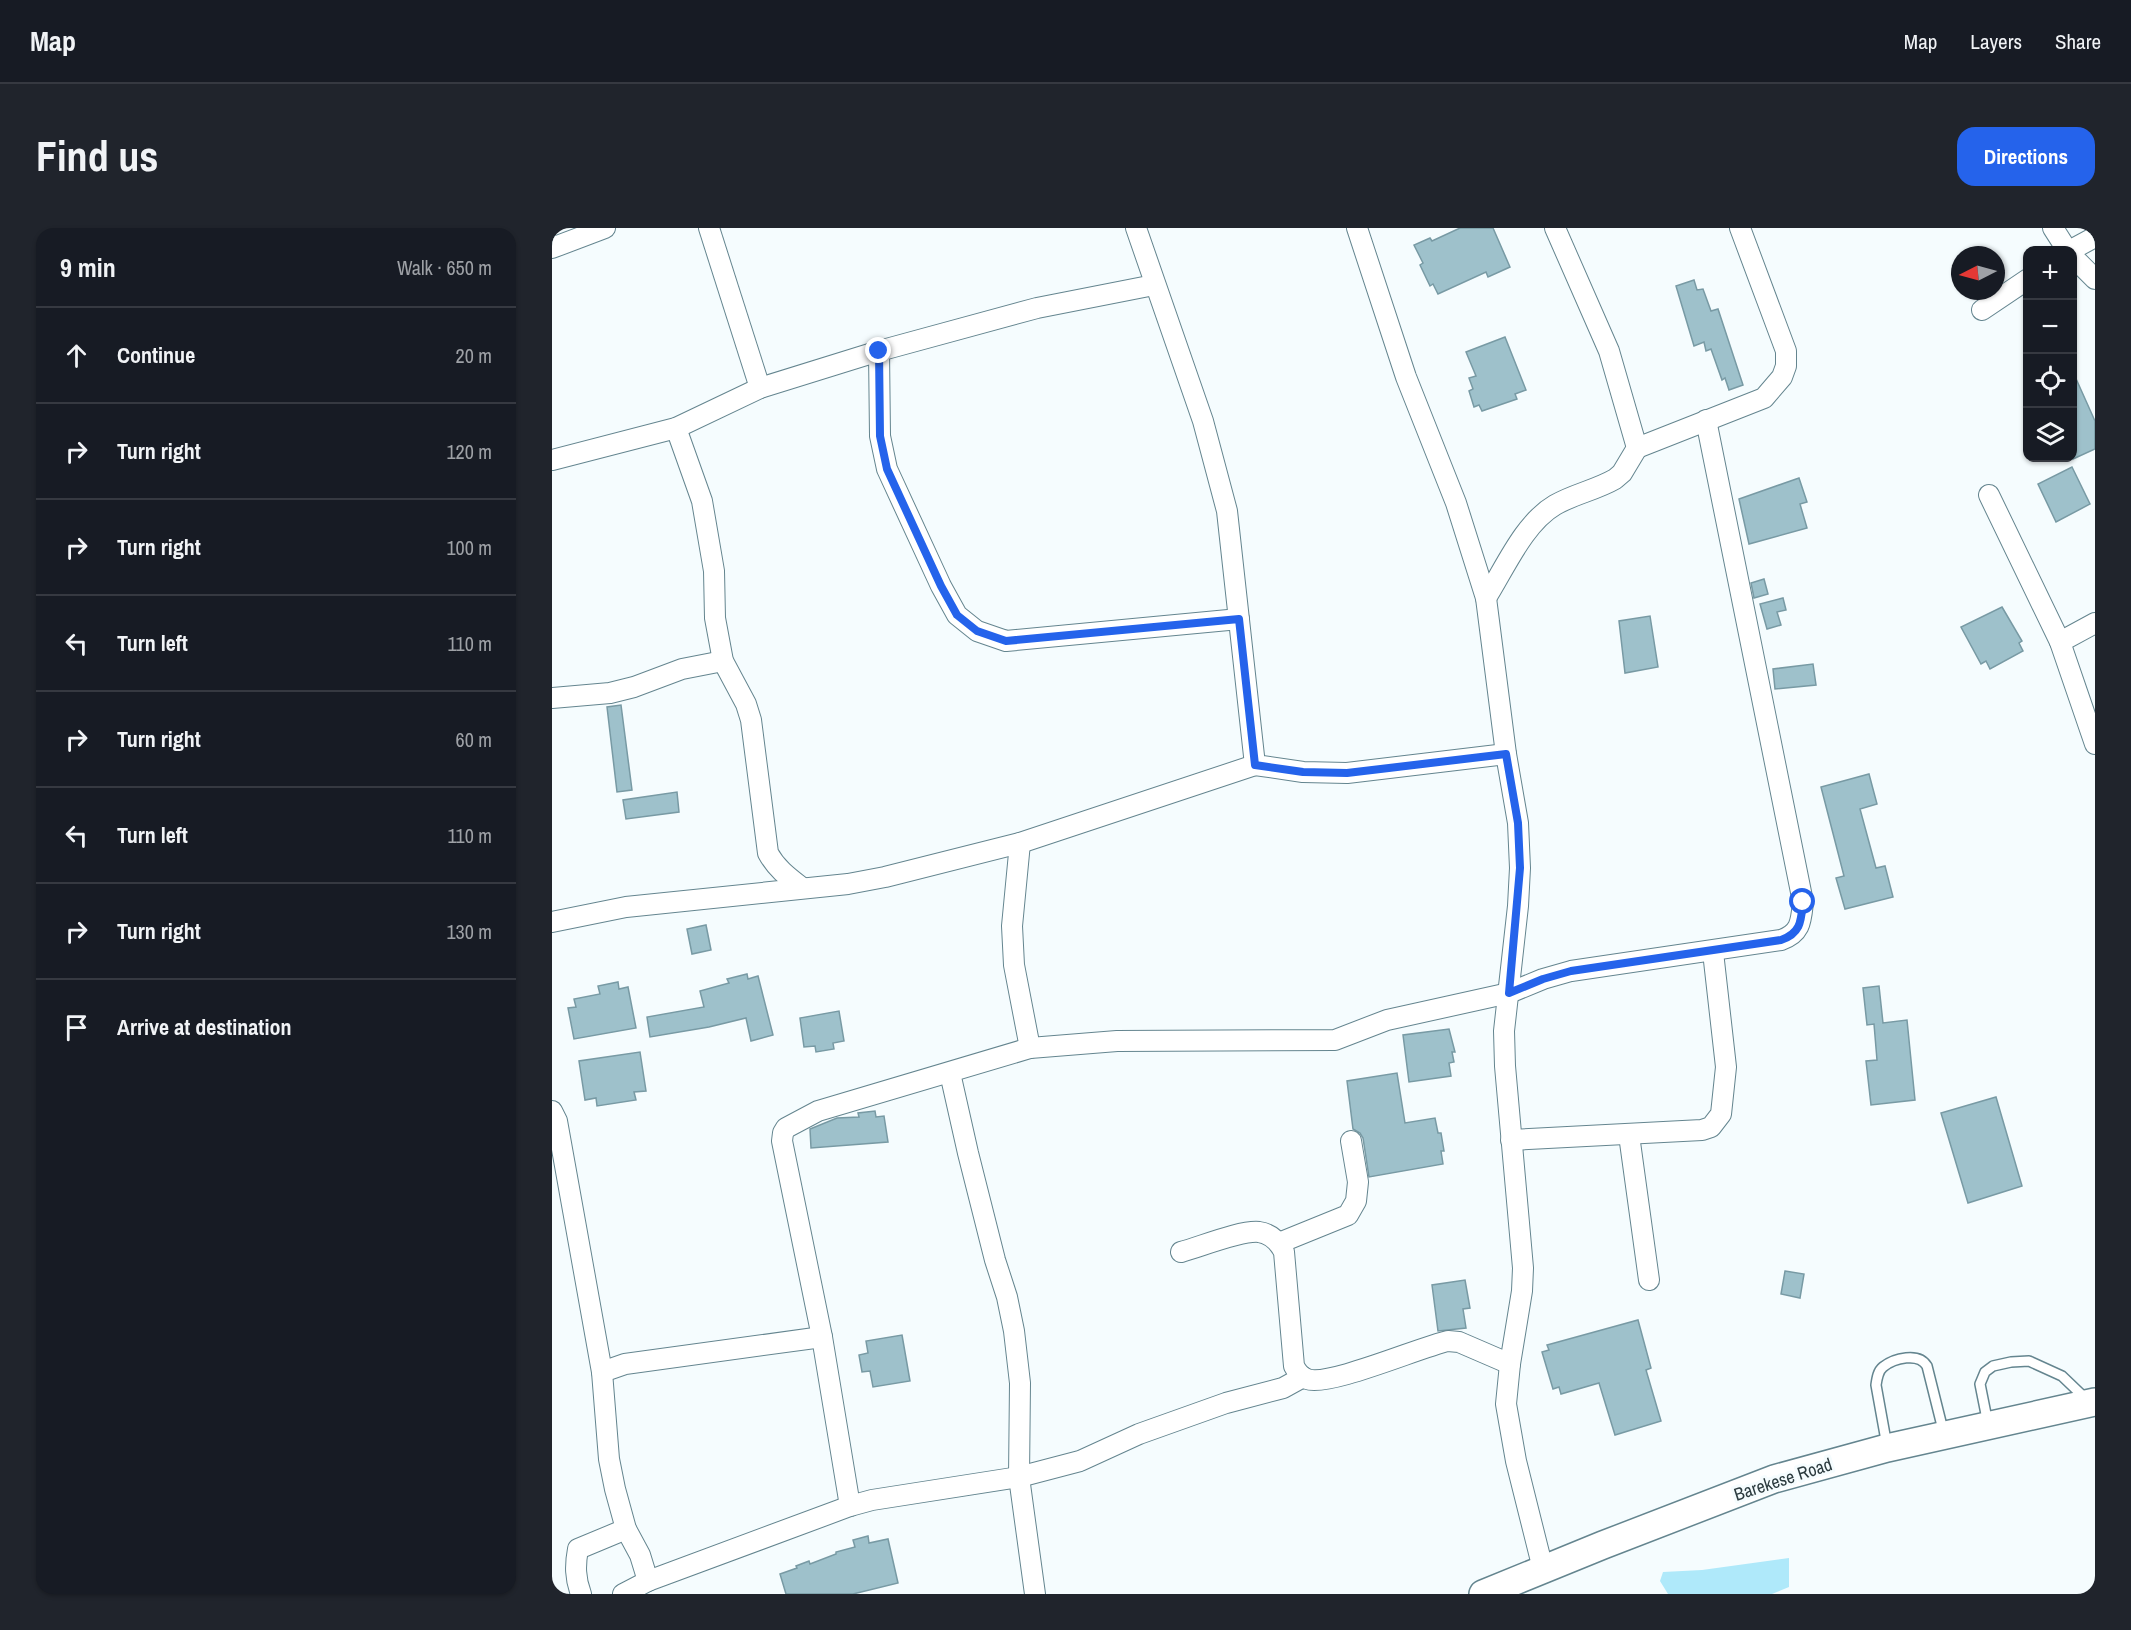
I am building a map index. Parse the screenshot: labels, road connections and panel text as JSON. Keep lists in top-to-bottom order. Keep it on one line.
{"streets":{"main road":["Barekese Road"]},"north":"left","page":{"header":"Map","nav":["Map","Layers","Share"],"buttons":"Directions","title":"Find us","heading":["9 min","Walk · 650 m"],"map_buttons":["+","−"],"list":[["Continue","20 m"],["Turn right","120 m"],["Turn right","100 m"],["Turn left","110 m"],["Turn right","60 m"],["Turn left","110 m"],["Turn right","130 m"],"Arrive at destination"]}}
